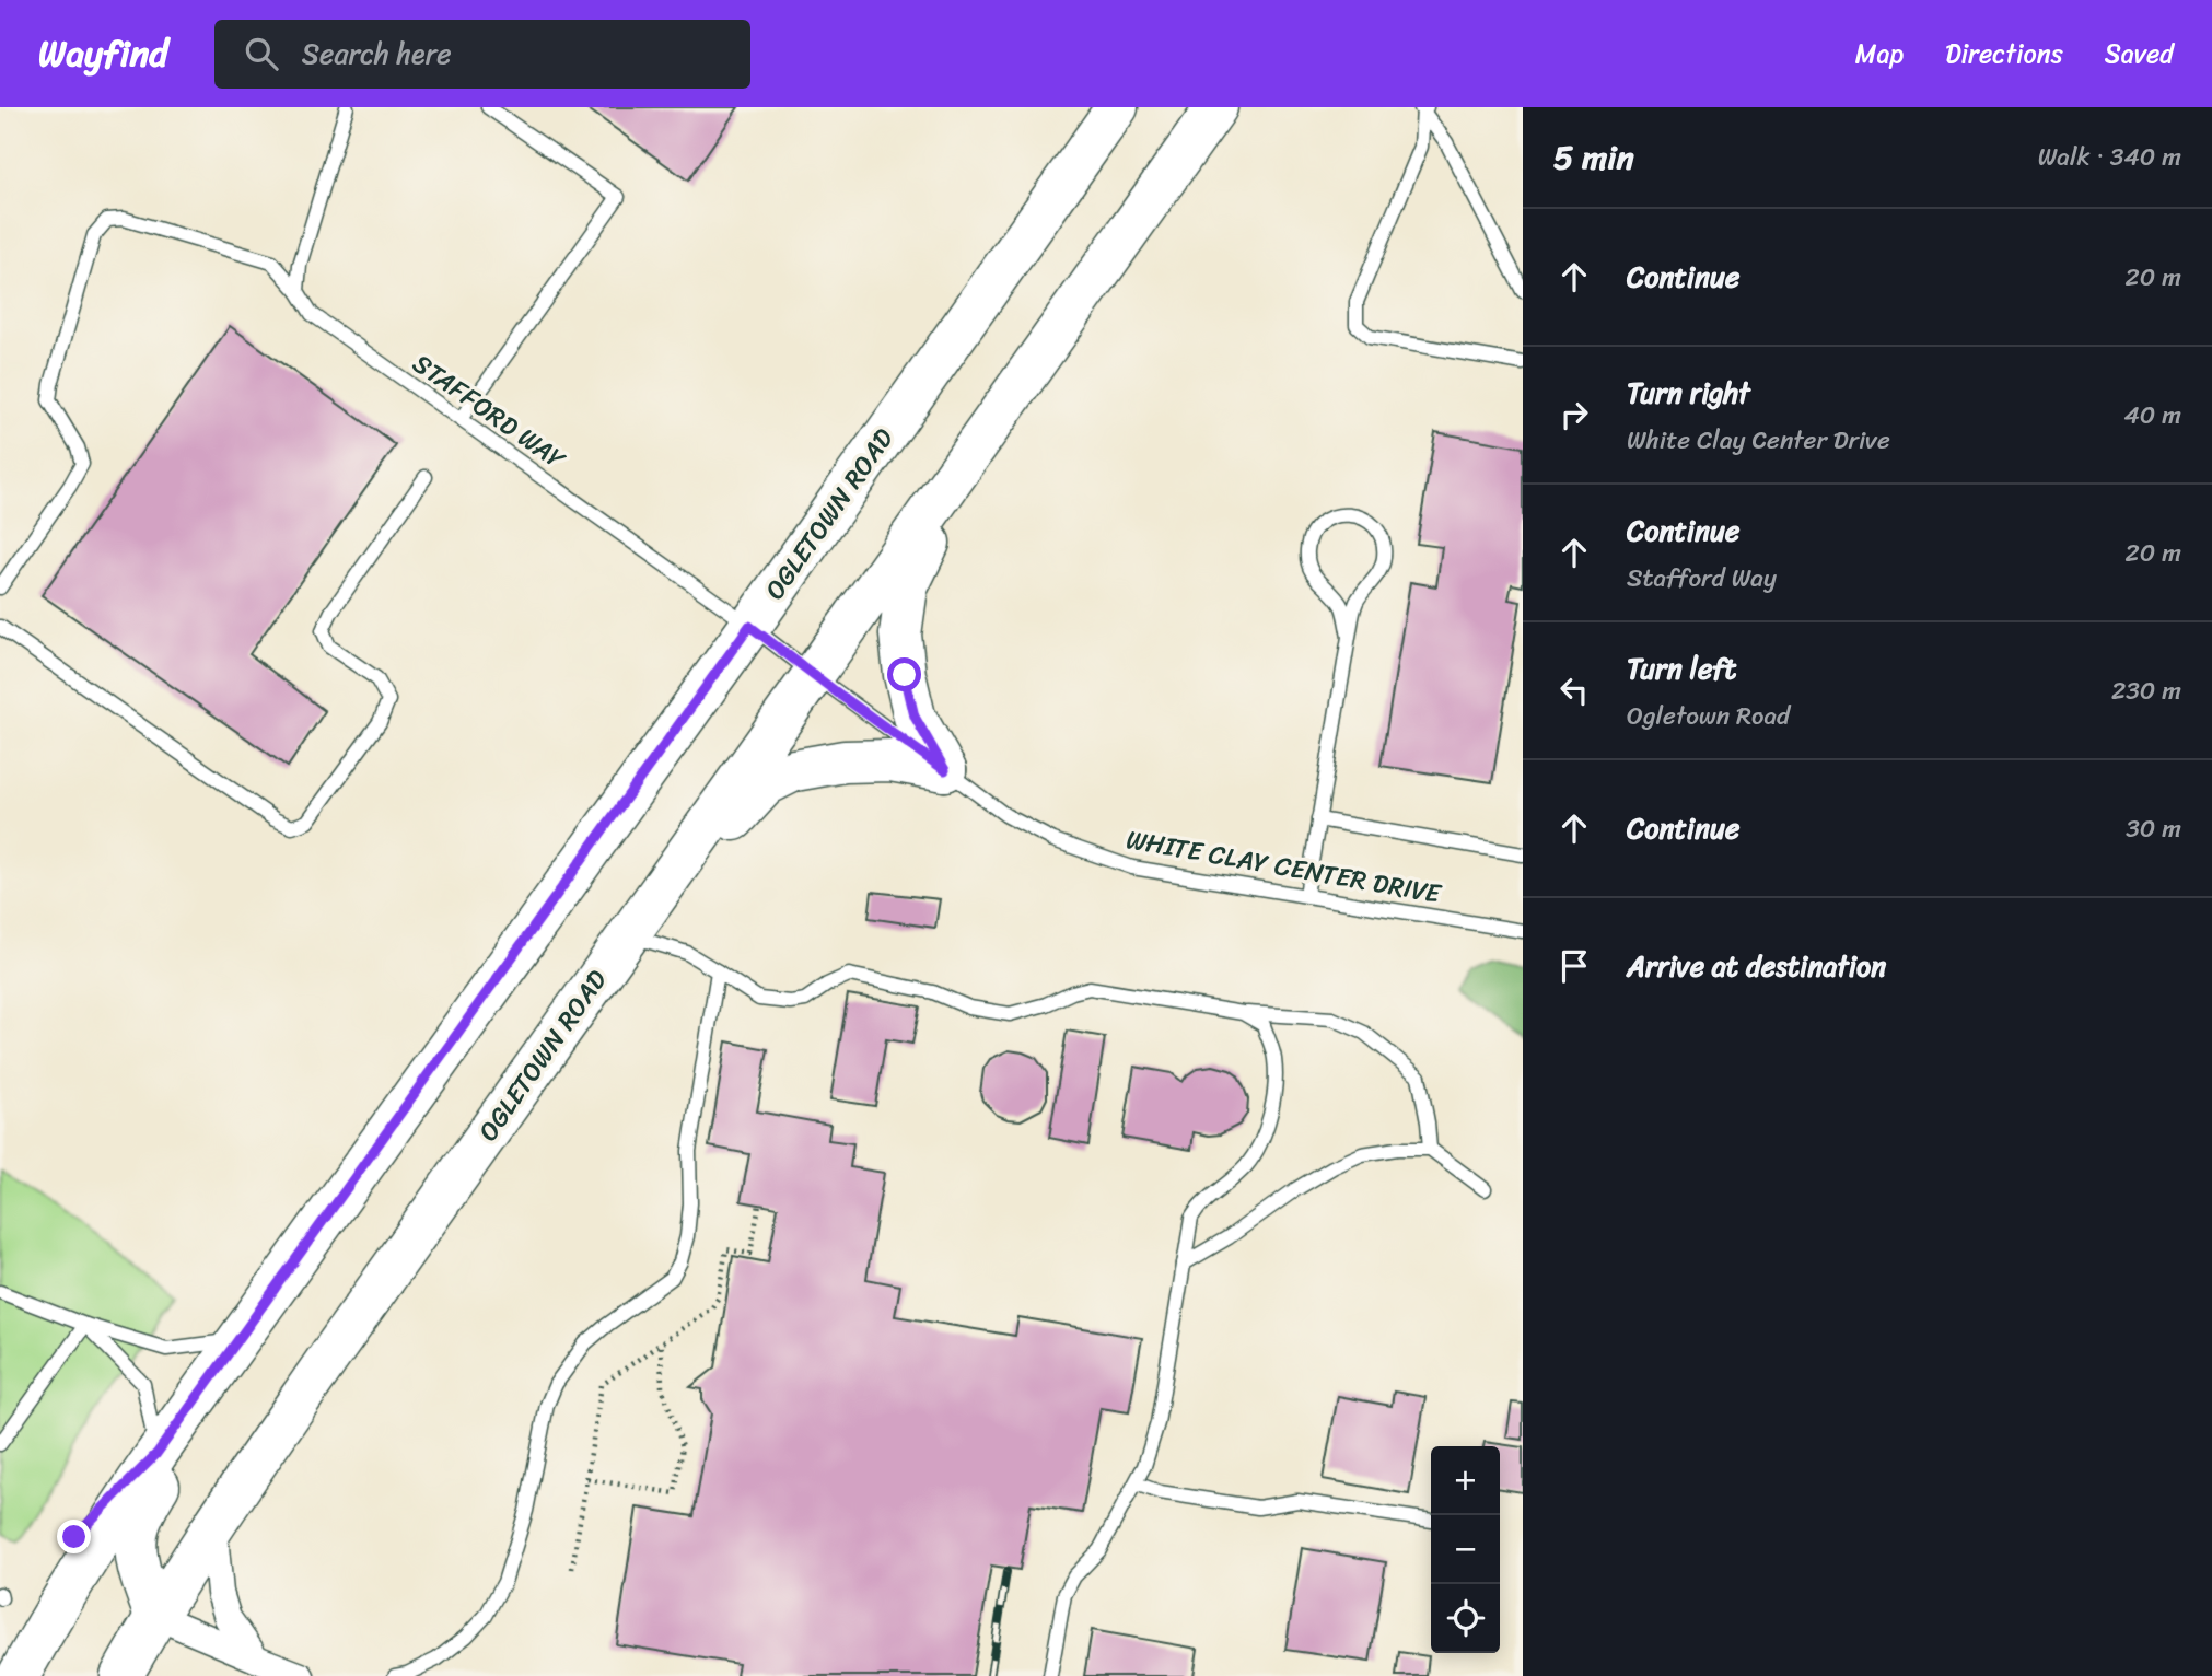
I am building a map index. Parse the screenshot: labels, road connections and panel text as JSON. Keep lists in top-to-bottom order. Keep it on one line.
{"streets":{"main road":["OGLETOWN ROAD"],"lane":["STAFFORD WAY","WHITE CLAY CENTER DRIVE"]},"crossings":[["STAFFORD WAY","OGLETOWN ROAD"],["STAFFORD WAY","WHITE CLAY CENTER DRIVE"],["OGLETOWN ROAD","WHITE CLAY CENTER DRIVE"]],"page":{"header":"Wayfind","search":"Search here","nav":["Map","Directions","Saved"],"heading":["5 min","Walk · 340 m"],"list":[["Continue","20 m"],["Turn right","White Clay Center Drive","40 m"],["Continue","Stafford Way","20 m"],["Turn left","Ogletown Road","230 m"],["Continue","30 m"],"Arrive at destination"],"map_buttons":["+","−"]}}
